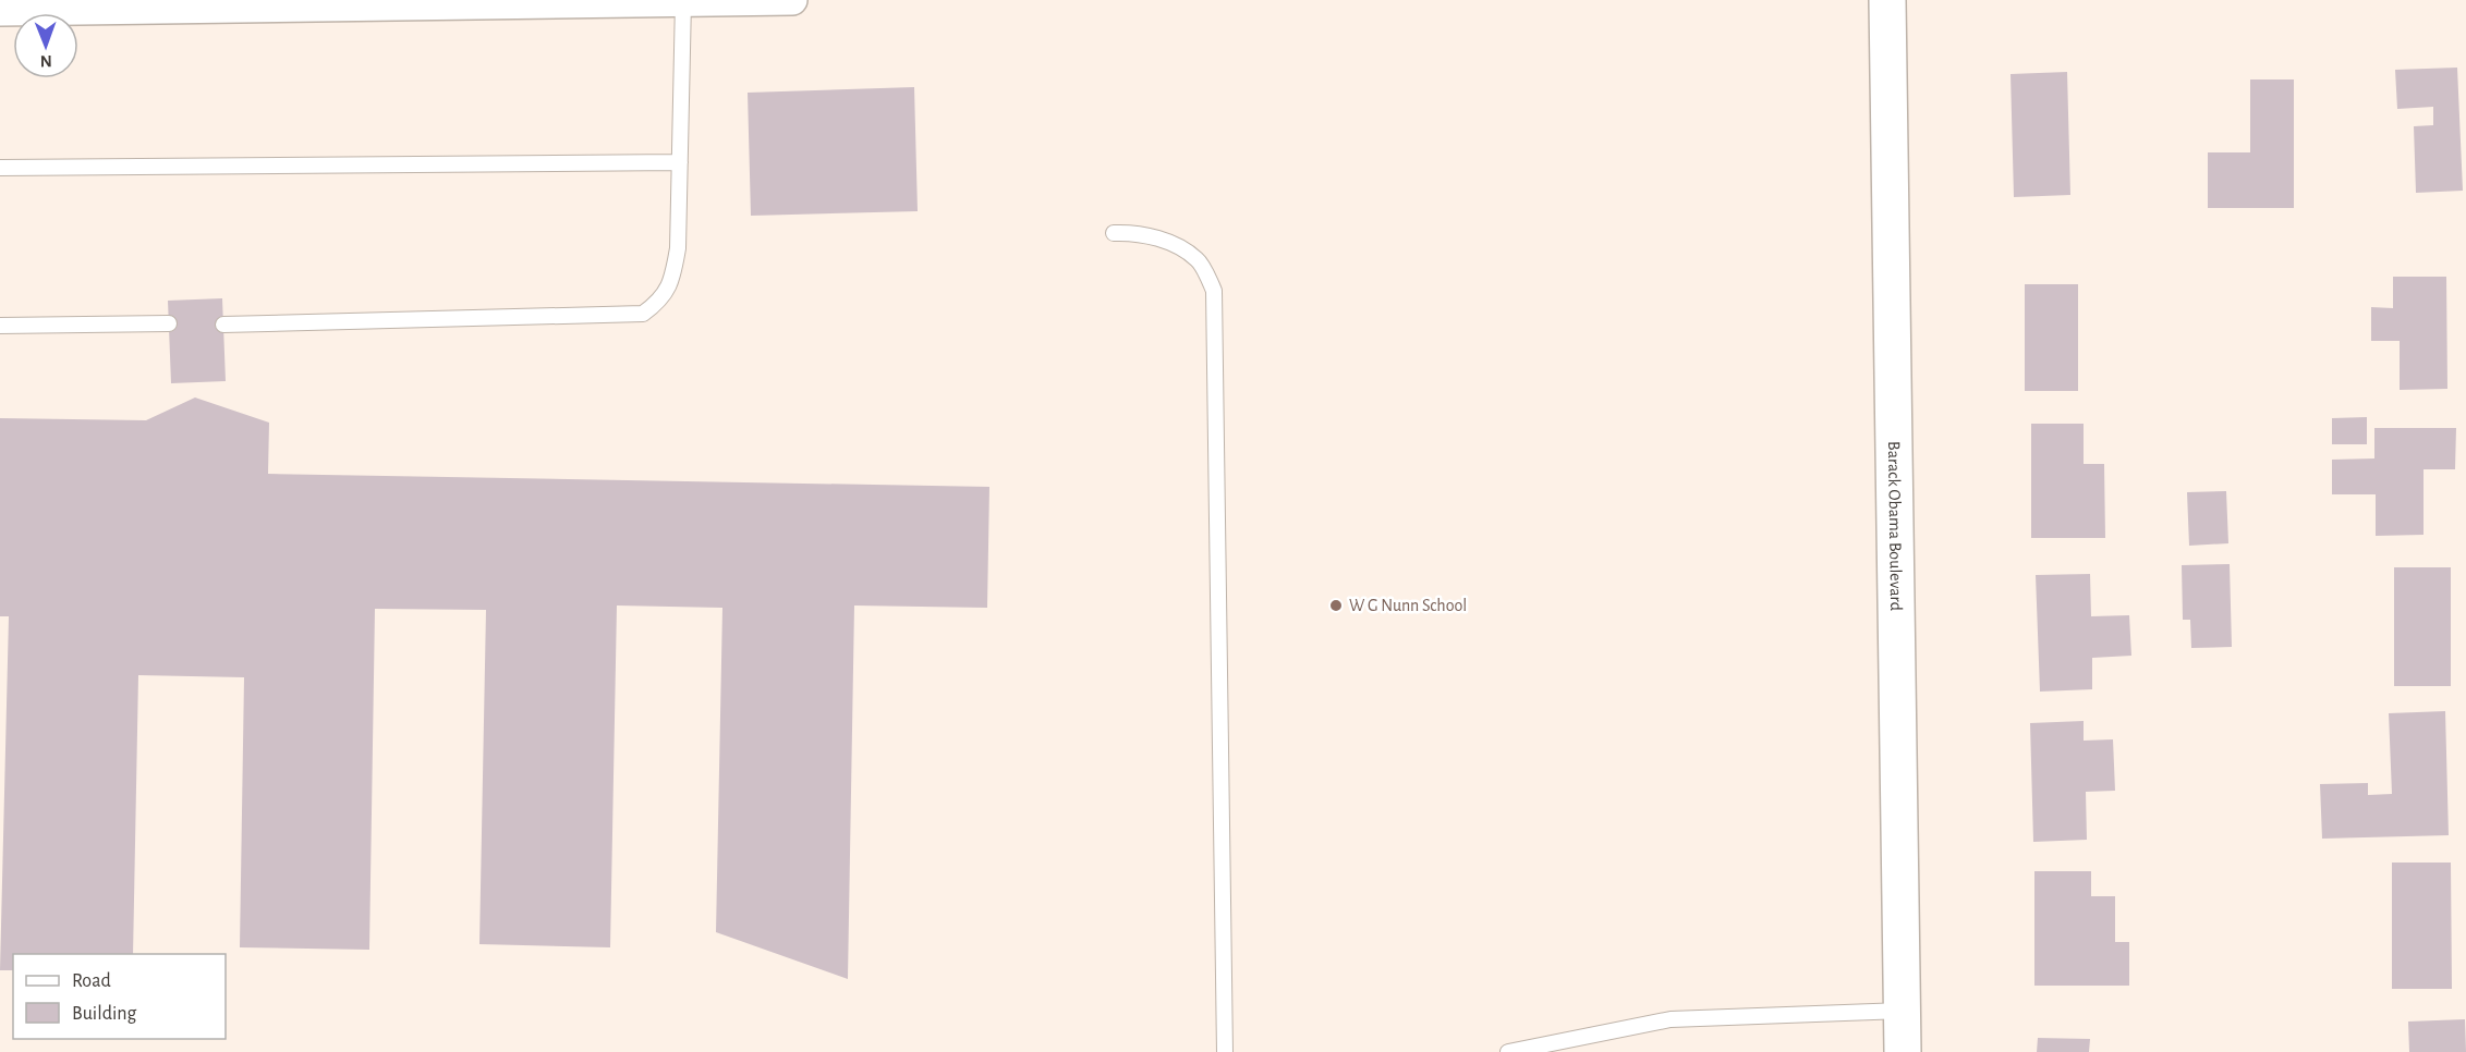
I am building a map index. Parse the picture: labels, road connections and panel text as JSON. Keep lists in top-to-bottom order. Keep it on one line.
{"streets":{"main road":["Barack Obama Boulevard"]},"places":["W G Nunn School"],"legend":["Road","Building"],"north":"bottom"}
